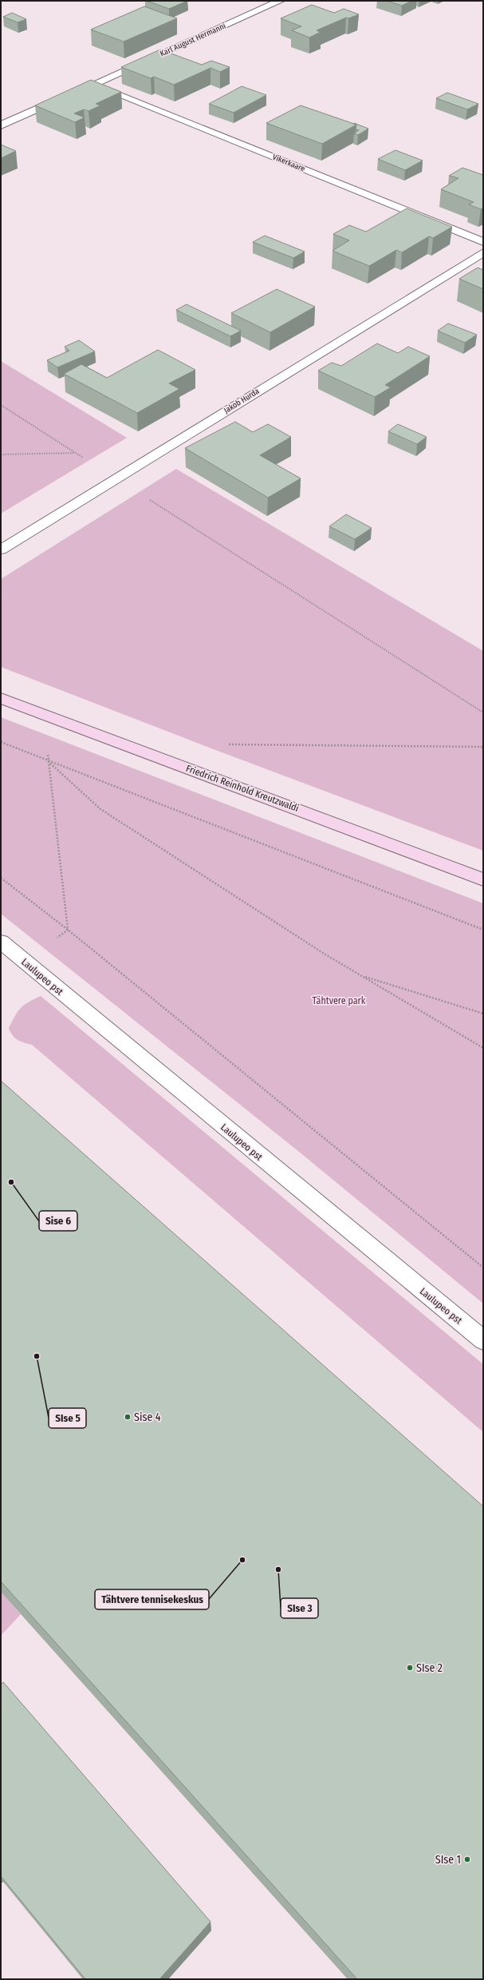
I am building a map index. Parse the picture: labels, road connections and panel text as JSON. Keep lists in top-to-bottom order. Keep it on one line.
{"streets":{"main road":["Friedrich Reinhold Kreutzwaldi"],"street":["Karl August Hermanni","Vikerkaare","Jakob Hurda","Laulupeo pst"]},"crossings":[["Karl August Hermanni","Vikerkaare"]],"parks":["Tähtvere park"],"places":["Sise 6","SIse 5","Sise 4","Tähtvere tennisekeskus","SIse 3","SIse 2","SIse 1"]}
